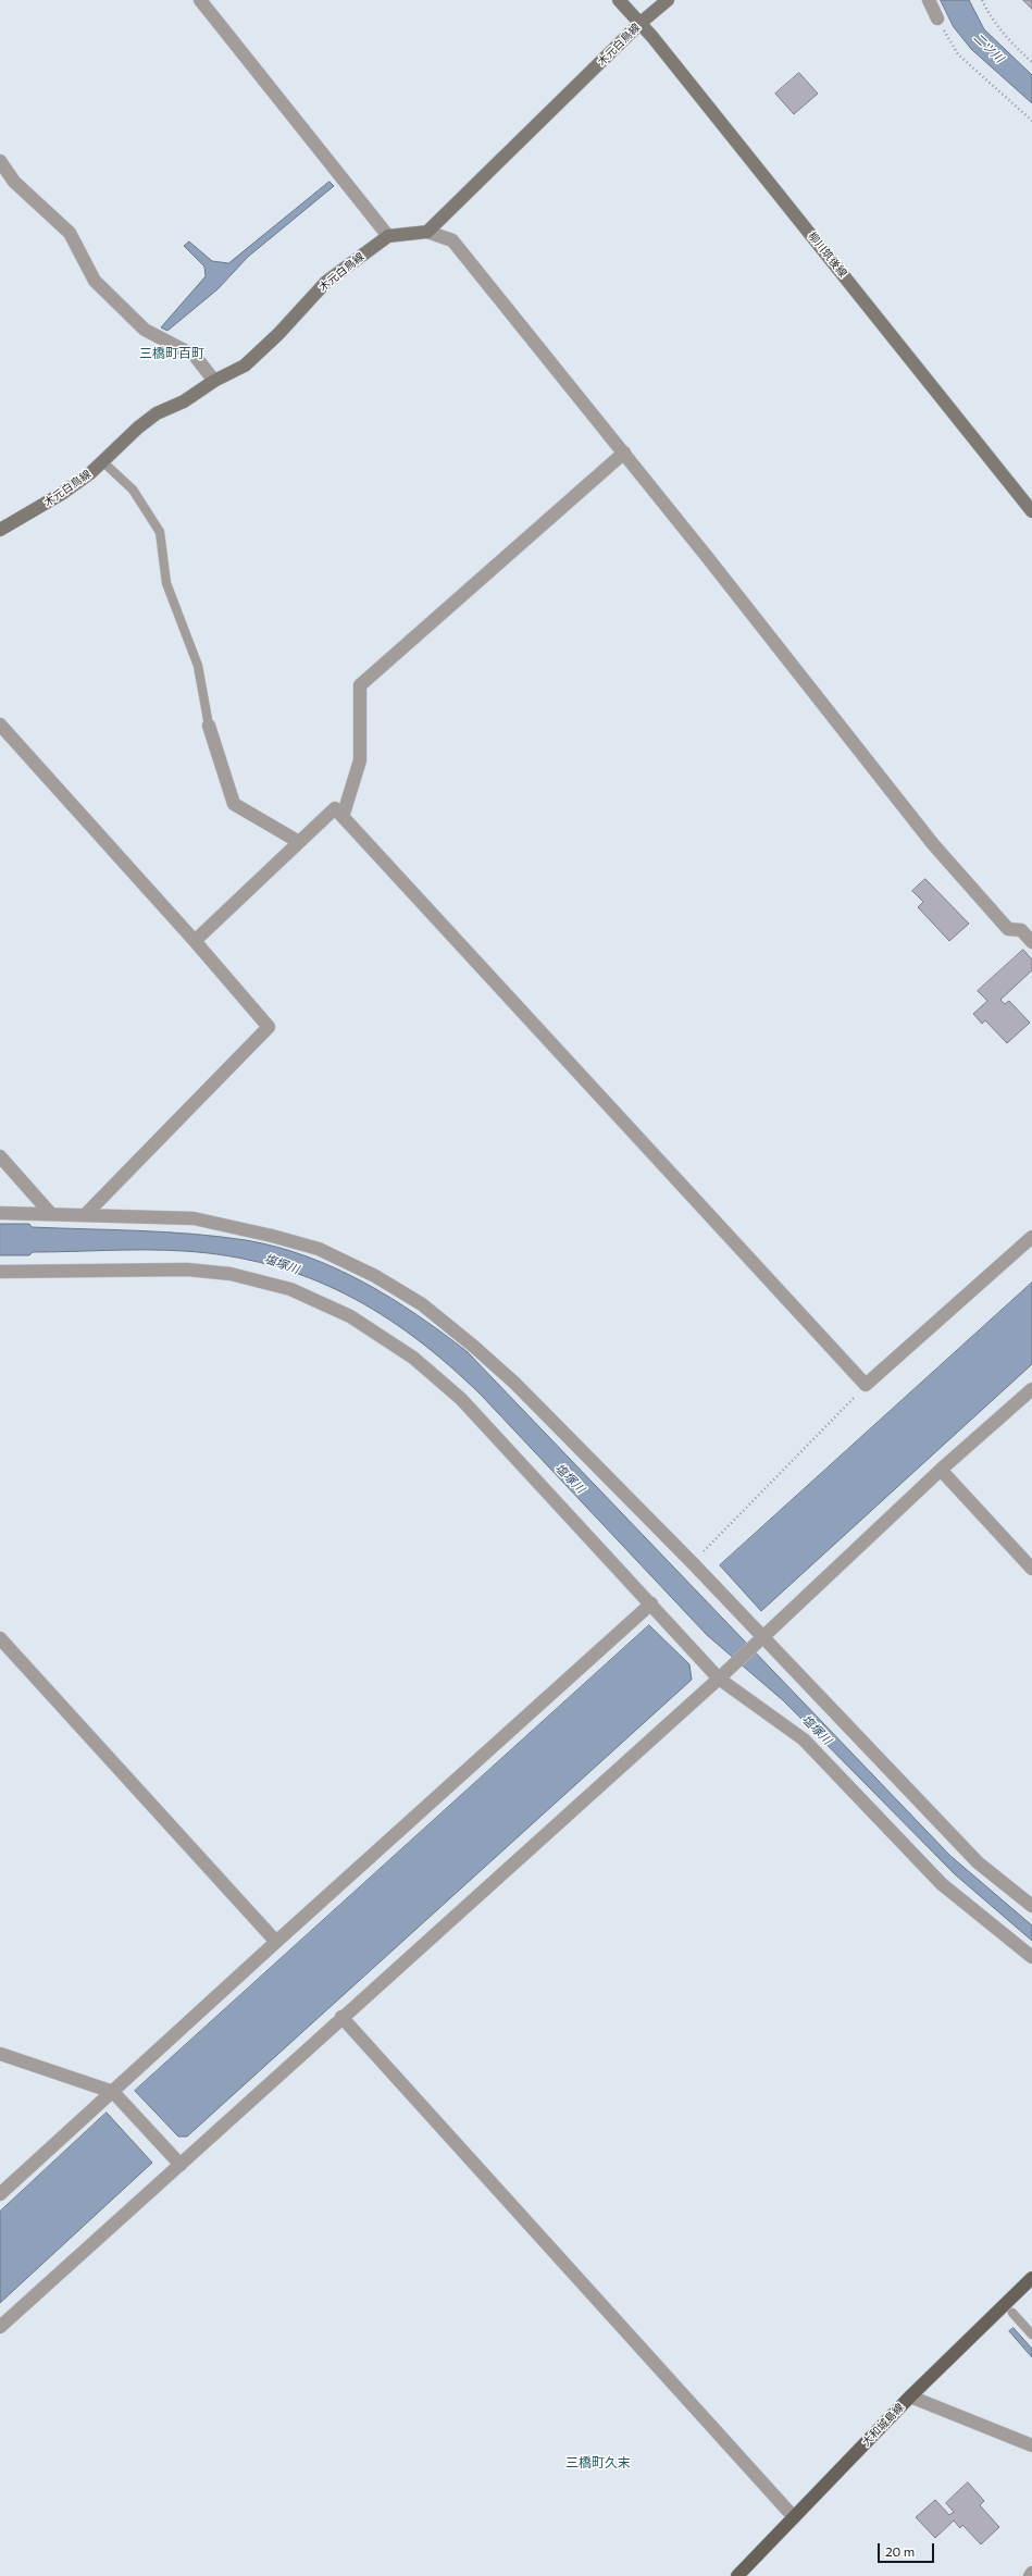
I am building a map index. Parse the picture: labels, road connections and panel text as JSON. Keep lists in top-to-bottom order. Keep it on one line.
{"streets":{"main road":["木元白鳥線","柳川筑後線","大和城島線"]},"crossings":[["木元白鳥線","柳川筑後線"]],"districts":["三橋町百町","三橋町久末"],"water":["二ツ川","塩塚川"],"scale_bar":"20 m"}
